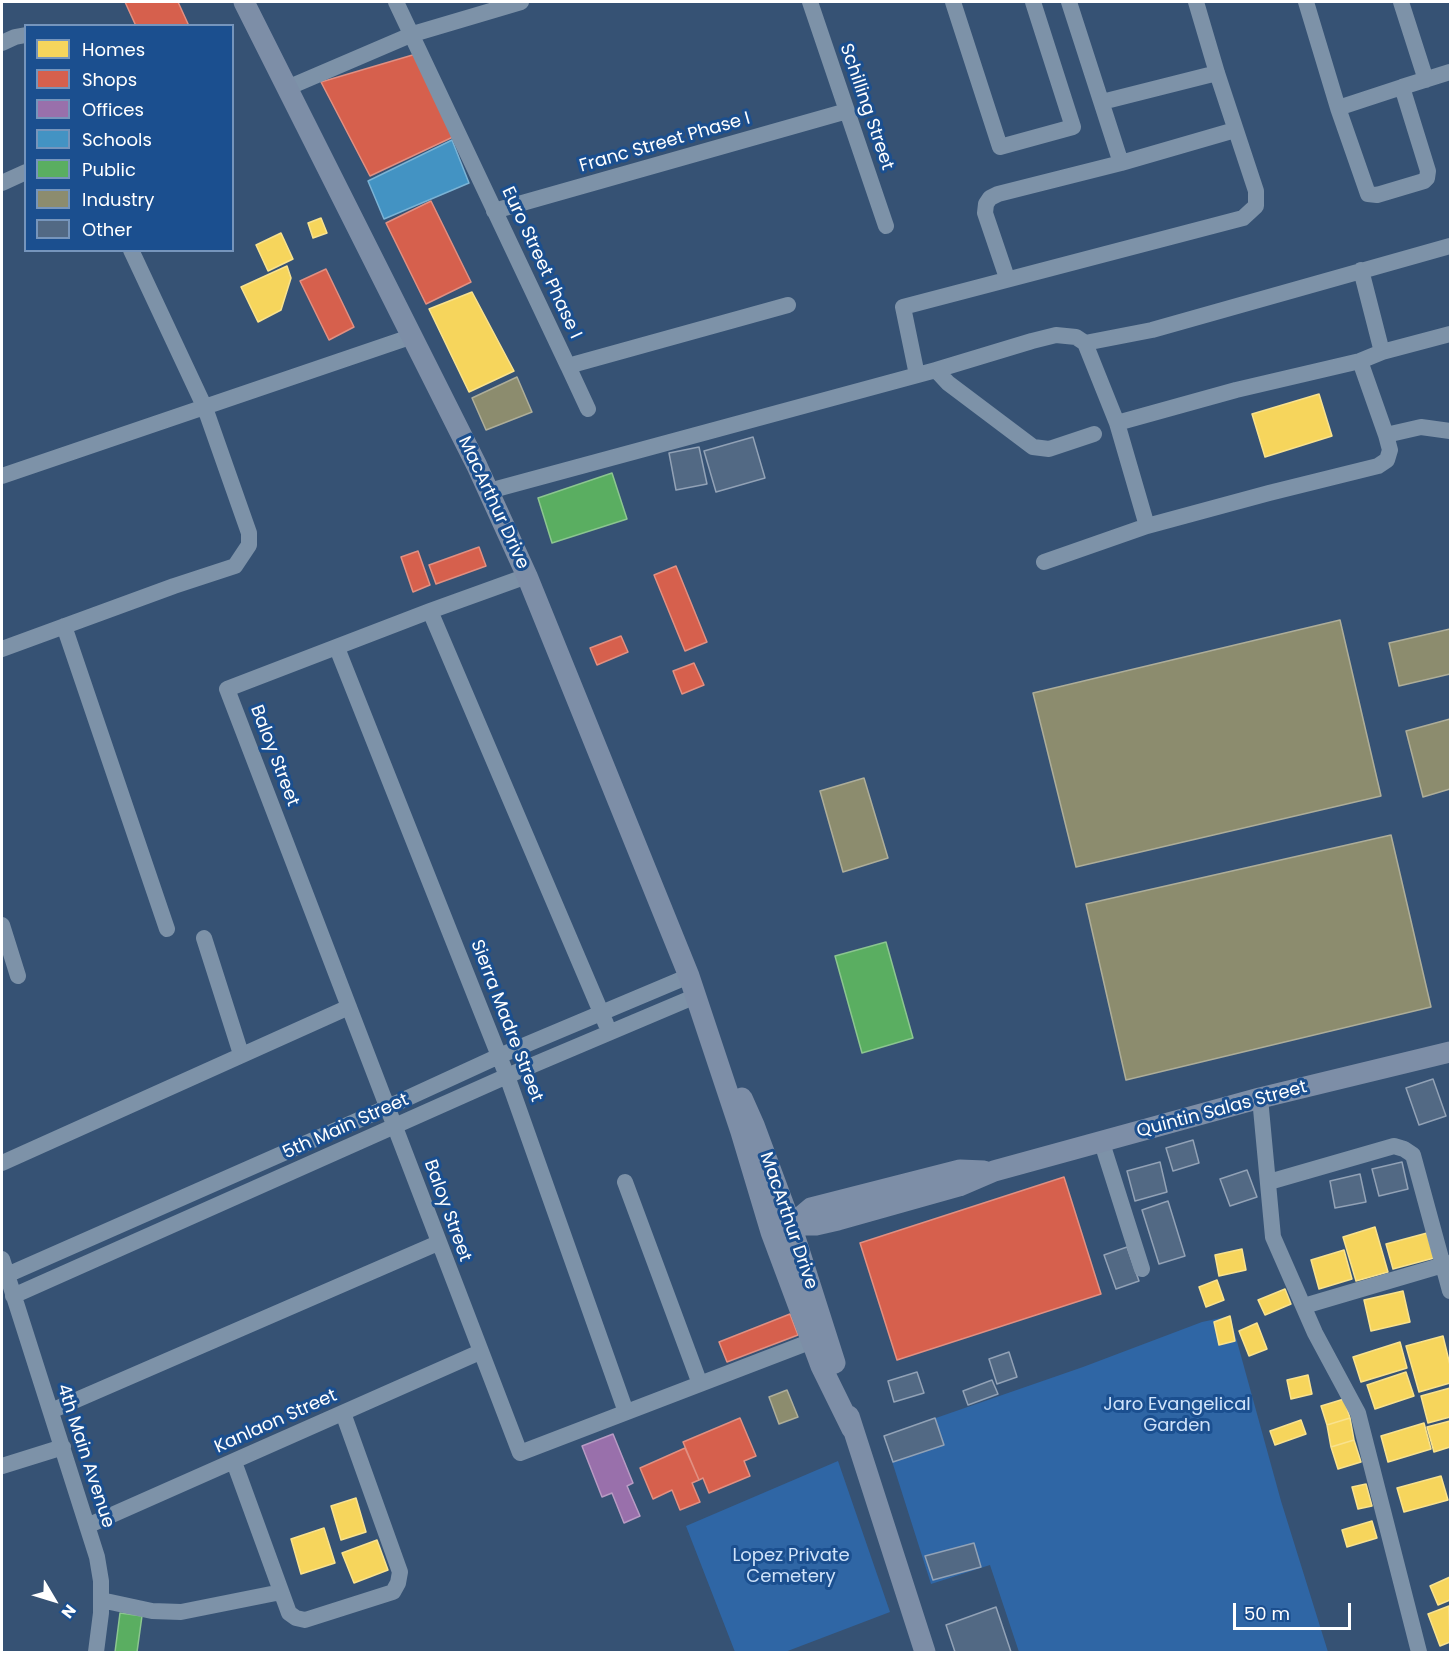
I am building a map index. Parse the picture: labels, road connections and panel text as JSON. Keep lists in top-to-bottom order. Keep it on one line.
{"streets":{"main road":["MacArthur Drive","Quintin Salas Street"],"street":["Schilling Street","Franc Street Phase I","Euro Street Phase I","Baloy Street","Sierra Madre Street","5th Main Street","Kanlaon Street","4th Main Avenue"]},"crossings":[["Schilling Street","Franc Street Phase I"],["Franc Street Phase I","Euro Street Phase I"],["MacArthur Drive","Baloy Street"],["MacArthur Drive","Quintin Salas Street"],["MacArthur Drive","5th Main Street"],["Baloy Street","Sierra Madre Street"],["Baloy Street","5th Main Street"],["Baloy Street","Kanlaon Street"],["Sierra Madre Street","5th Main Street"],["5th Main Street","4th Main Avenue"],["Kanlaon Street","4th Main Avenue"]],"parks":["Jaro Evangelical Garden","Lopez Private Cemetery"],"legend":["Homes","Shops","Offices","Schools","Public","Industry","Other"],"scale_bar":"50 m","north":"bottom right"}
